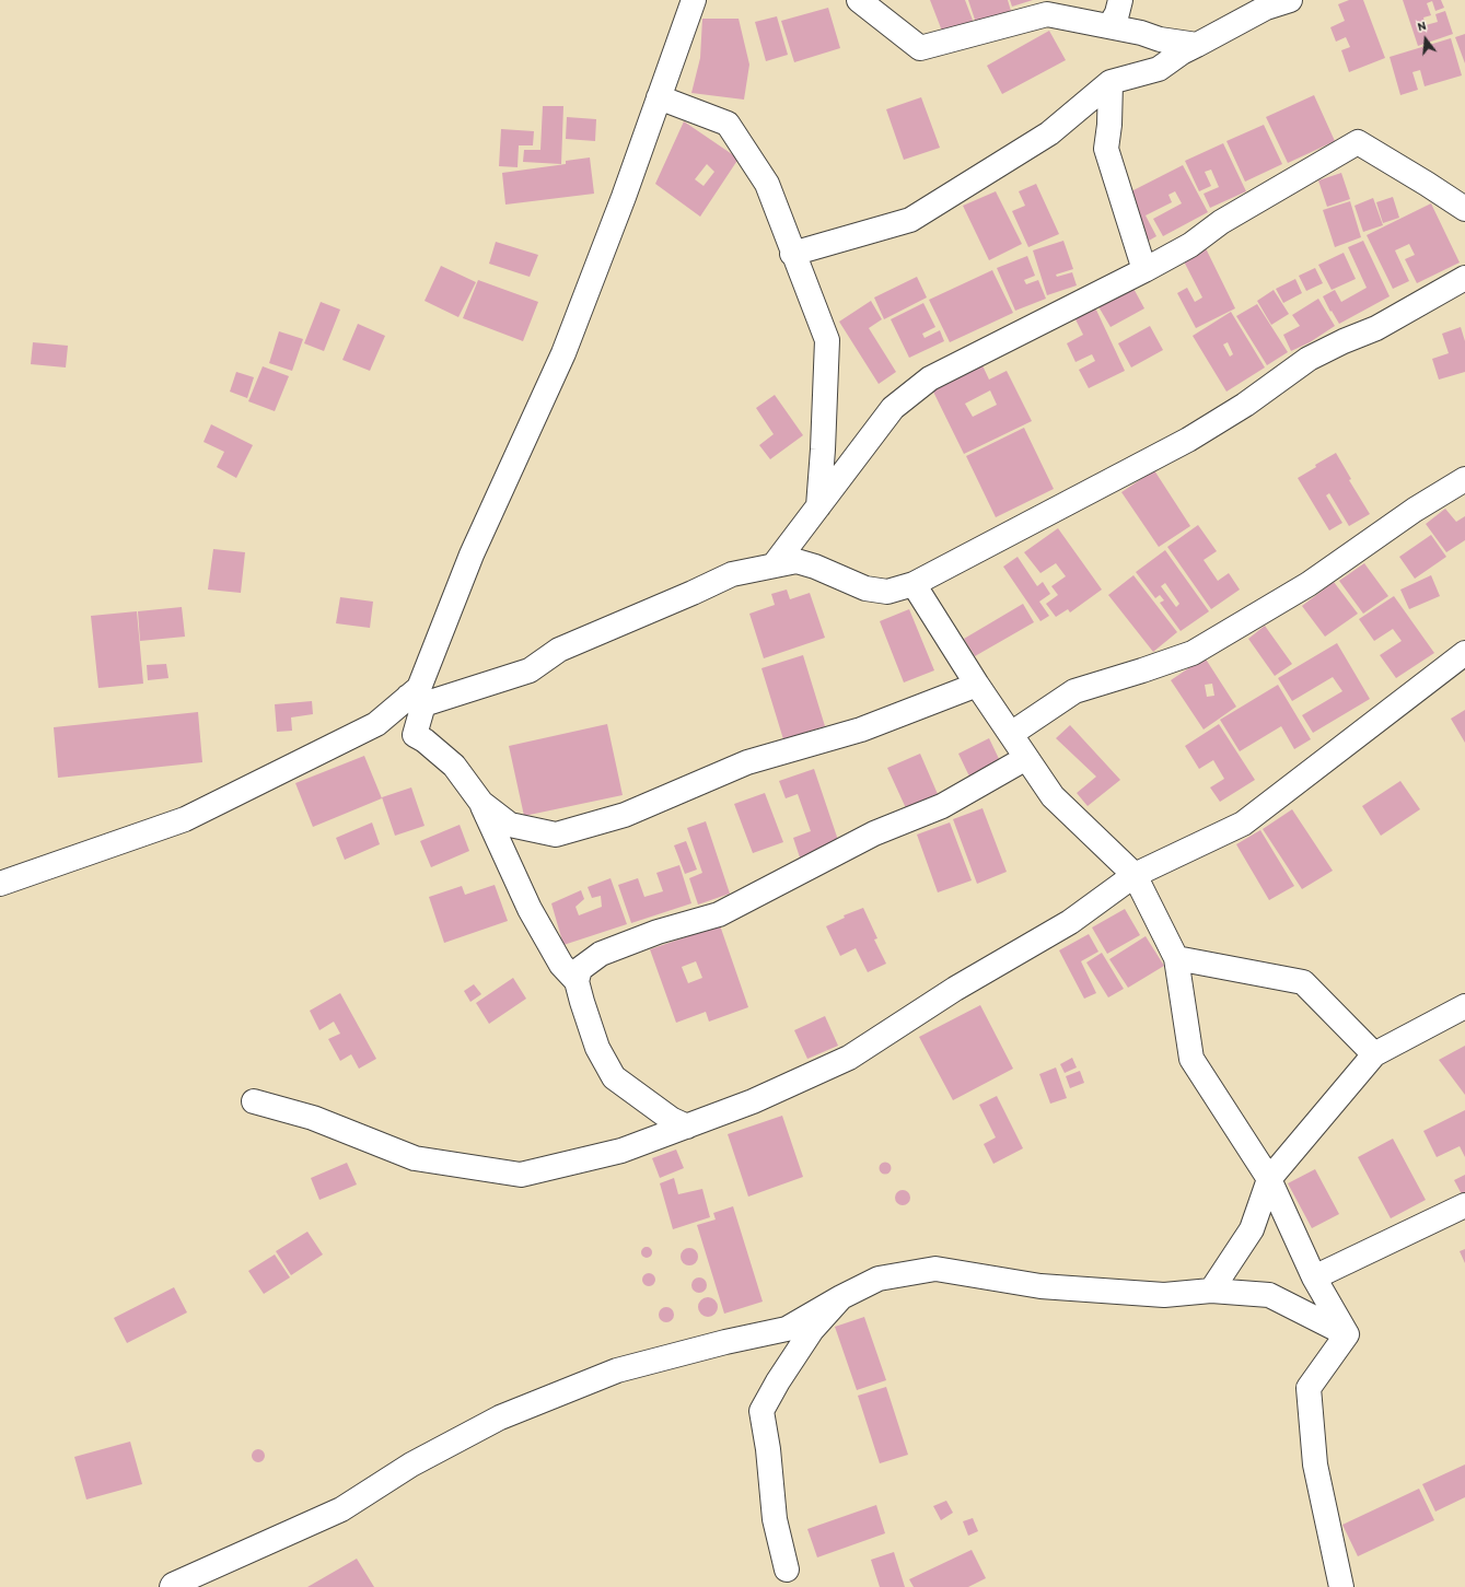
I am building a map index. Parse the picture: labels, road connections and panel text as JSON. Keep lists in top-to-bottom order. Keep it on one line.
{"north":"top"}
